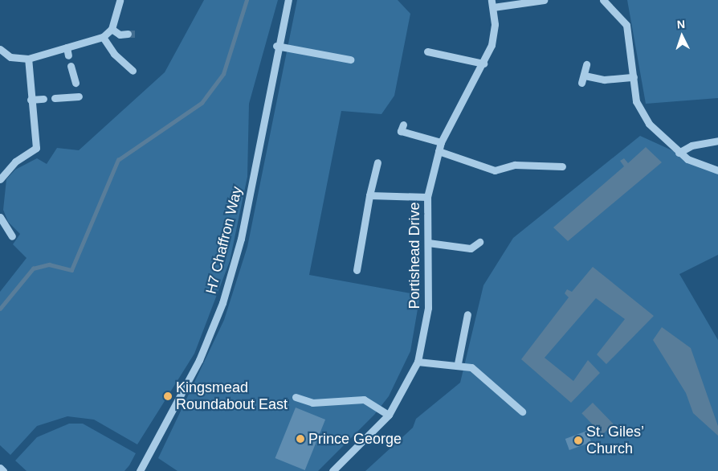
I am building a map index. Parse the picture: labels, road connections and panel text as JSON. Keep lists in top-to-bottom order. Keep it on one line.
{"streets":{"street":["H7 Chaffron Way","Portishead Drive"]},"places":["Kingsmead Roundabout East","Prince George","St. Giles’ Church"],"north":"top"}
